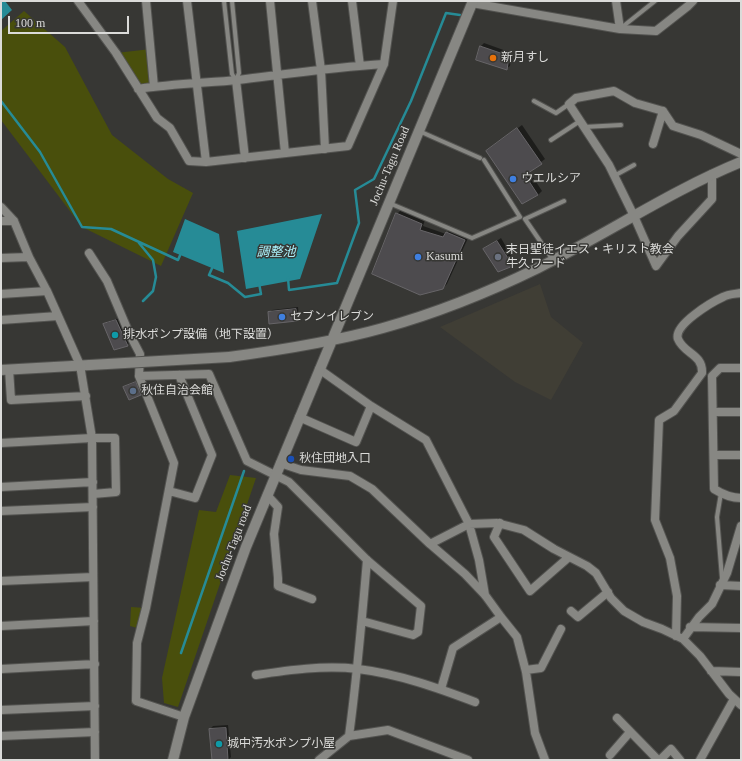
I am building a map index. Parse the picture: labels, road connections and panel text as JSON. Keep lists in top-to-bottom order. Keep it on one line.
{"streets":{"street":["Jochu-Tagu Road","Jochu-Tagu road"]},"crossings":[["Jochu-Tagu Road","Jochu-Tagu road"]],"water":["調整池"],"places":["新月すし","ウエルシア","Kasumi","末日聖徒イエス・キリスト教会 牛久ワード","セブンイレブン","排水ポンプ設備（地下設置）","秋住自治会館","秋住団地入口","城中汚水ポンプ小屋"],"scale_bar":"100 m"}
